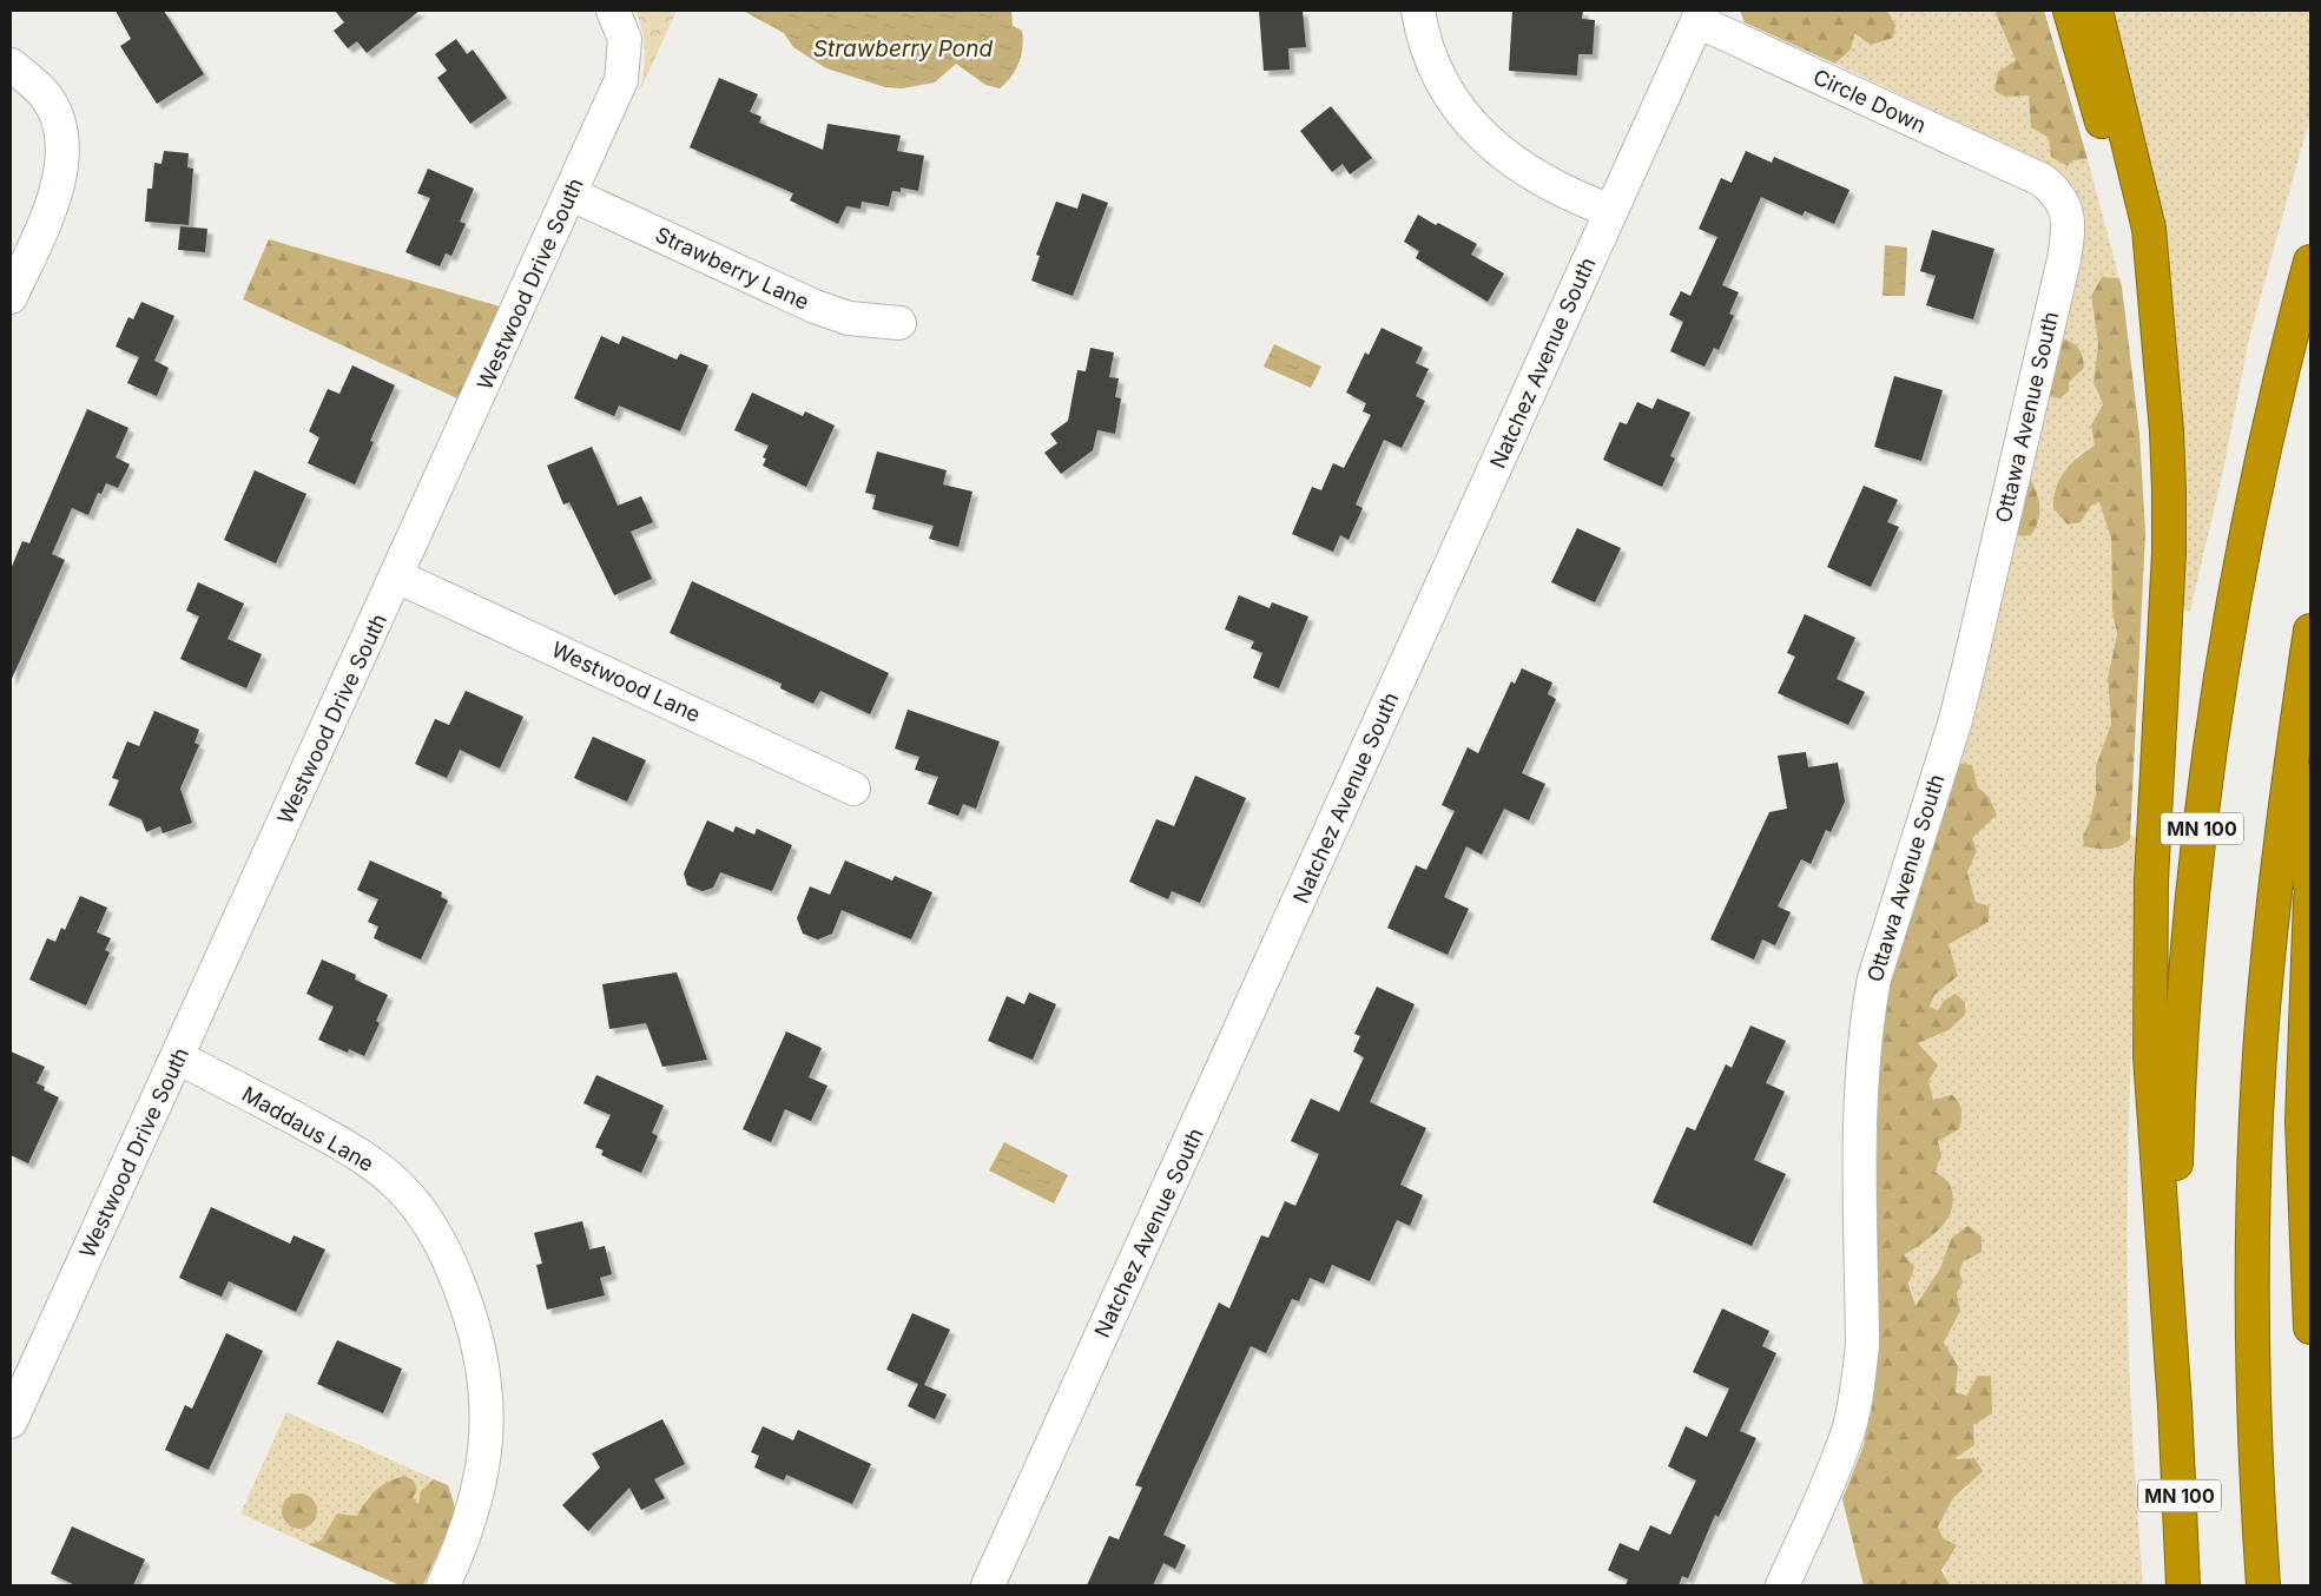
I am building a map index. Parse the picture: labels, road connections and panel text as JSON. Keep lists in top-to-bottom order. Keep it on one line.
{"streets":{"highway":["MN 100"],"street":["Circle Down","Strawberry Lane","Westwood Drive South","Natchez Avenue South","Ottawa Avenue South","Westwood Lane","Maddaus Lane"]},"crossings":[["Circle Down","Natchez Avenue South"],["Circle Down","Ottawa Avenue South"],["Strawberry Lane","Westwood Drive South"],["Westwood Drive South","Westwood Lane"],["Westwood Drive South","Maddaus Lane"]],"water":["Strawberry Pond"]}
